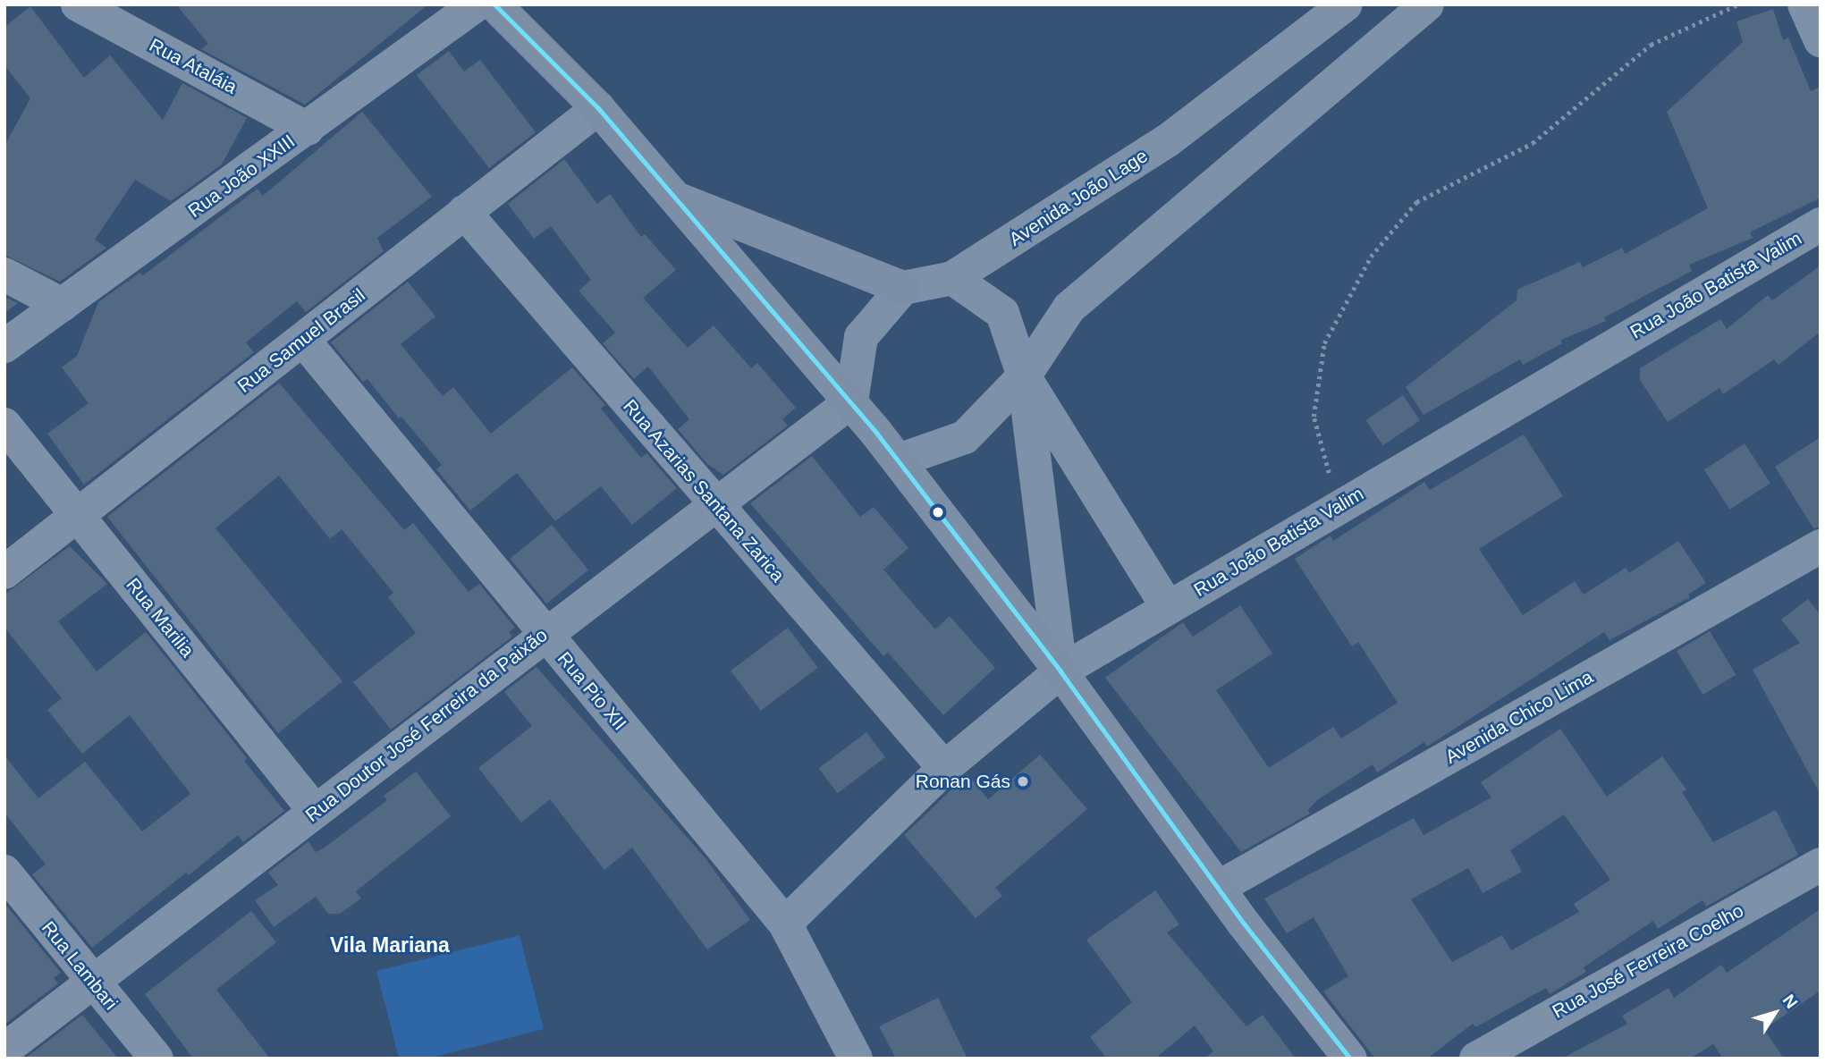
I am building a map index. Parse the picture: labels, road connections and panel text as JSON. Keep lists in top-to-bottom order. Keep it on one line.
{"streets":{"street":["Rua Ataláia","Rua João XXIII","Avenida João Lage","Rua João Batista Valim","Rua Samuel Brasil","Rua Azarias Santana Zarica","Rua Marilia","Rua Pio XII","Avenida Chico Lima","Rua Doutor José Ferreira da Paixão","Rua José Ferreira Coelho","Rua Lambari"]},"crossings":[["Rua Ataláia","Rua João XXIII"],["Avenida João Lage","Rua Doutor José Ferreira da Paixão"],["Rua João Batista Valim","Rua Azarias Santana Zarica"],["Rua João Batista Valim","Rua Pio XII"],["Rua Samuel Brasil","Rua Azarias Santana Zarica"],["Rua Samuel Brasil","Rua Marilia"],["Rua Samuel Brasil","Rua Pio XII"],["Rua Azarias Santana Zarica","Rua Doutor José Ferreira da Paixão"],["Rua Marilia","Rua Doutor José Ferreira da Paixão"],["Rua Pio XII","Rua Doutor José Ferreira da Paixão"],["Rua Doutor José Ferreira da Paixão","Rua Lambari"]],"districts":["Vila Mariana"],"places":["Ronan Gás"],"north":"top right"}
